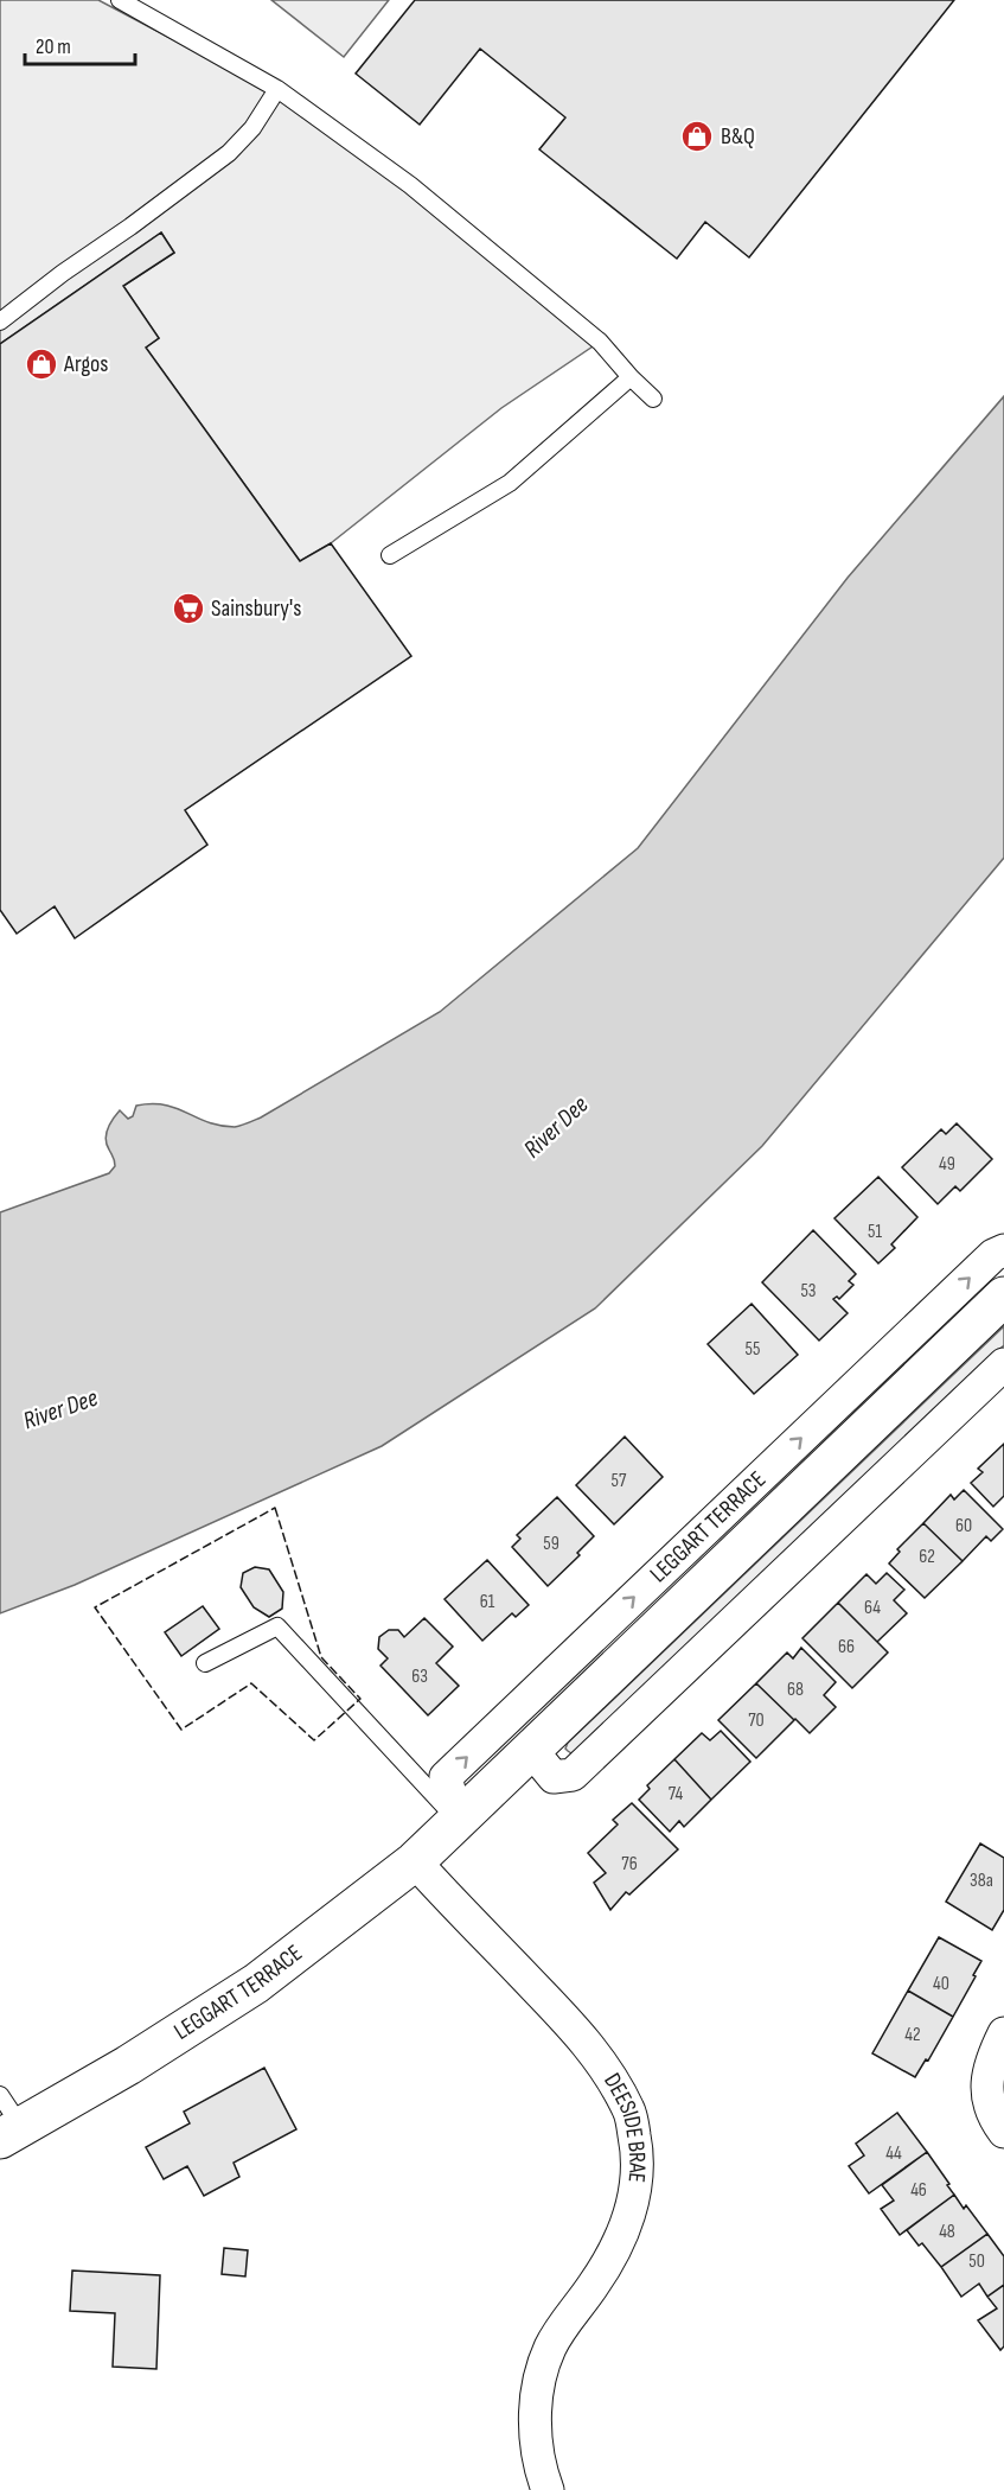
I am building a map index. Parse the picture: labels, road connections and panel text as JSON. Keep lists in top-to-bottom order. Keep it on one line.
{"streets":{"main road":["LEGGART TERRACE"],"street":["DEESIDE BRAE"]},"crossings":[["LEGGART TERRACE","DEESIDE BRAE"]],"water":["River Dee"],"places":{"shop":["B&Q","Argos"],"supermarket":["Sainsbury's"]},"house_numbers":["49","51","53","55","57","60","59","62","61","64","66","63","68","70","74","76","38a","40","42","44","46","48","50"],"scale_bar":"20 m"}
